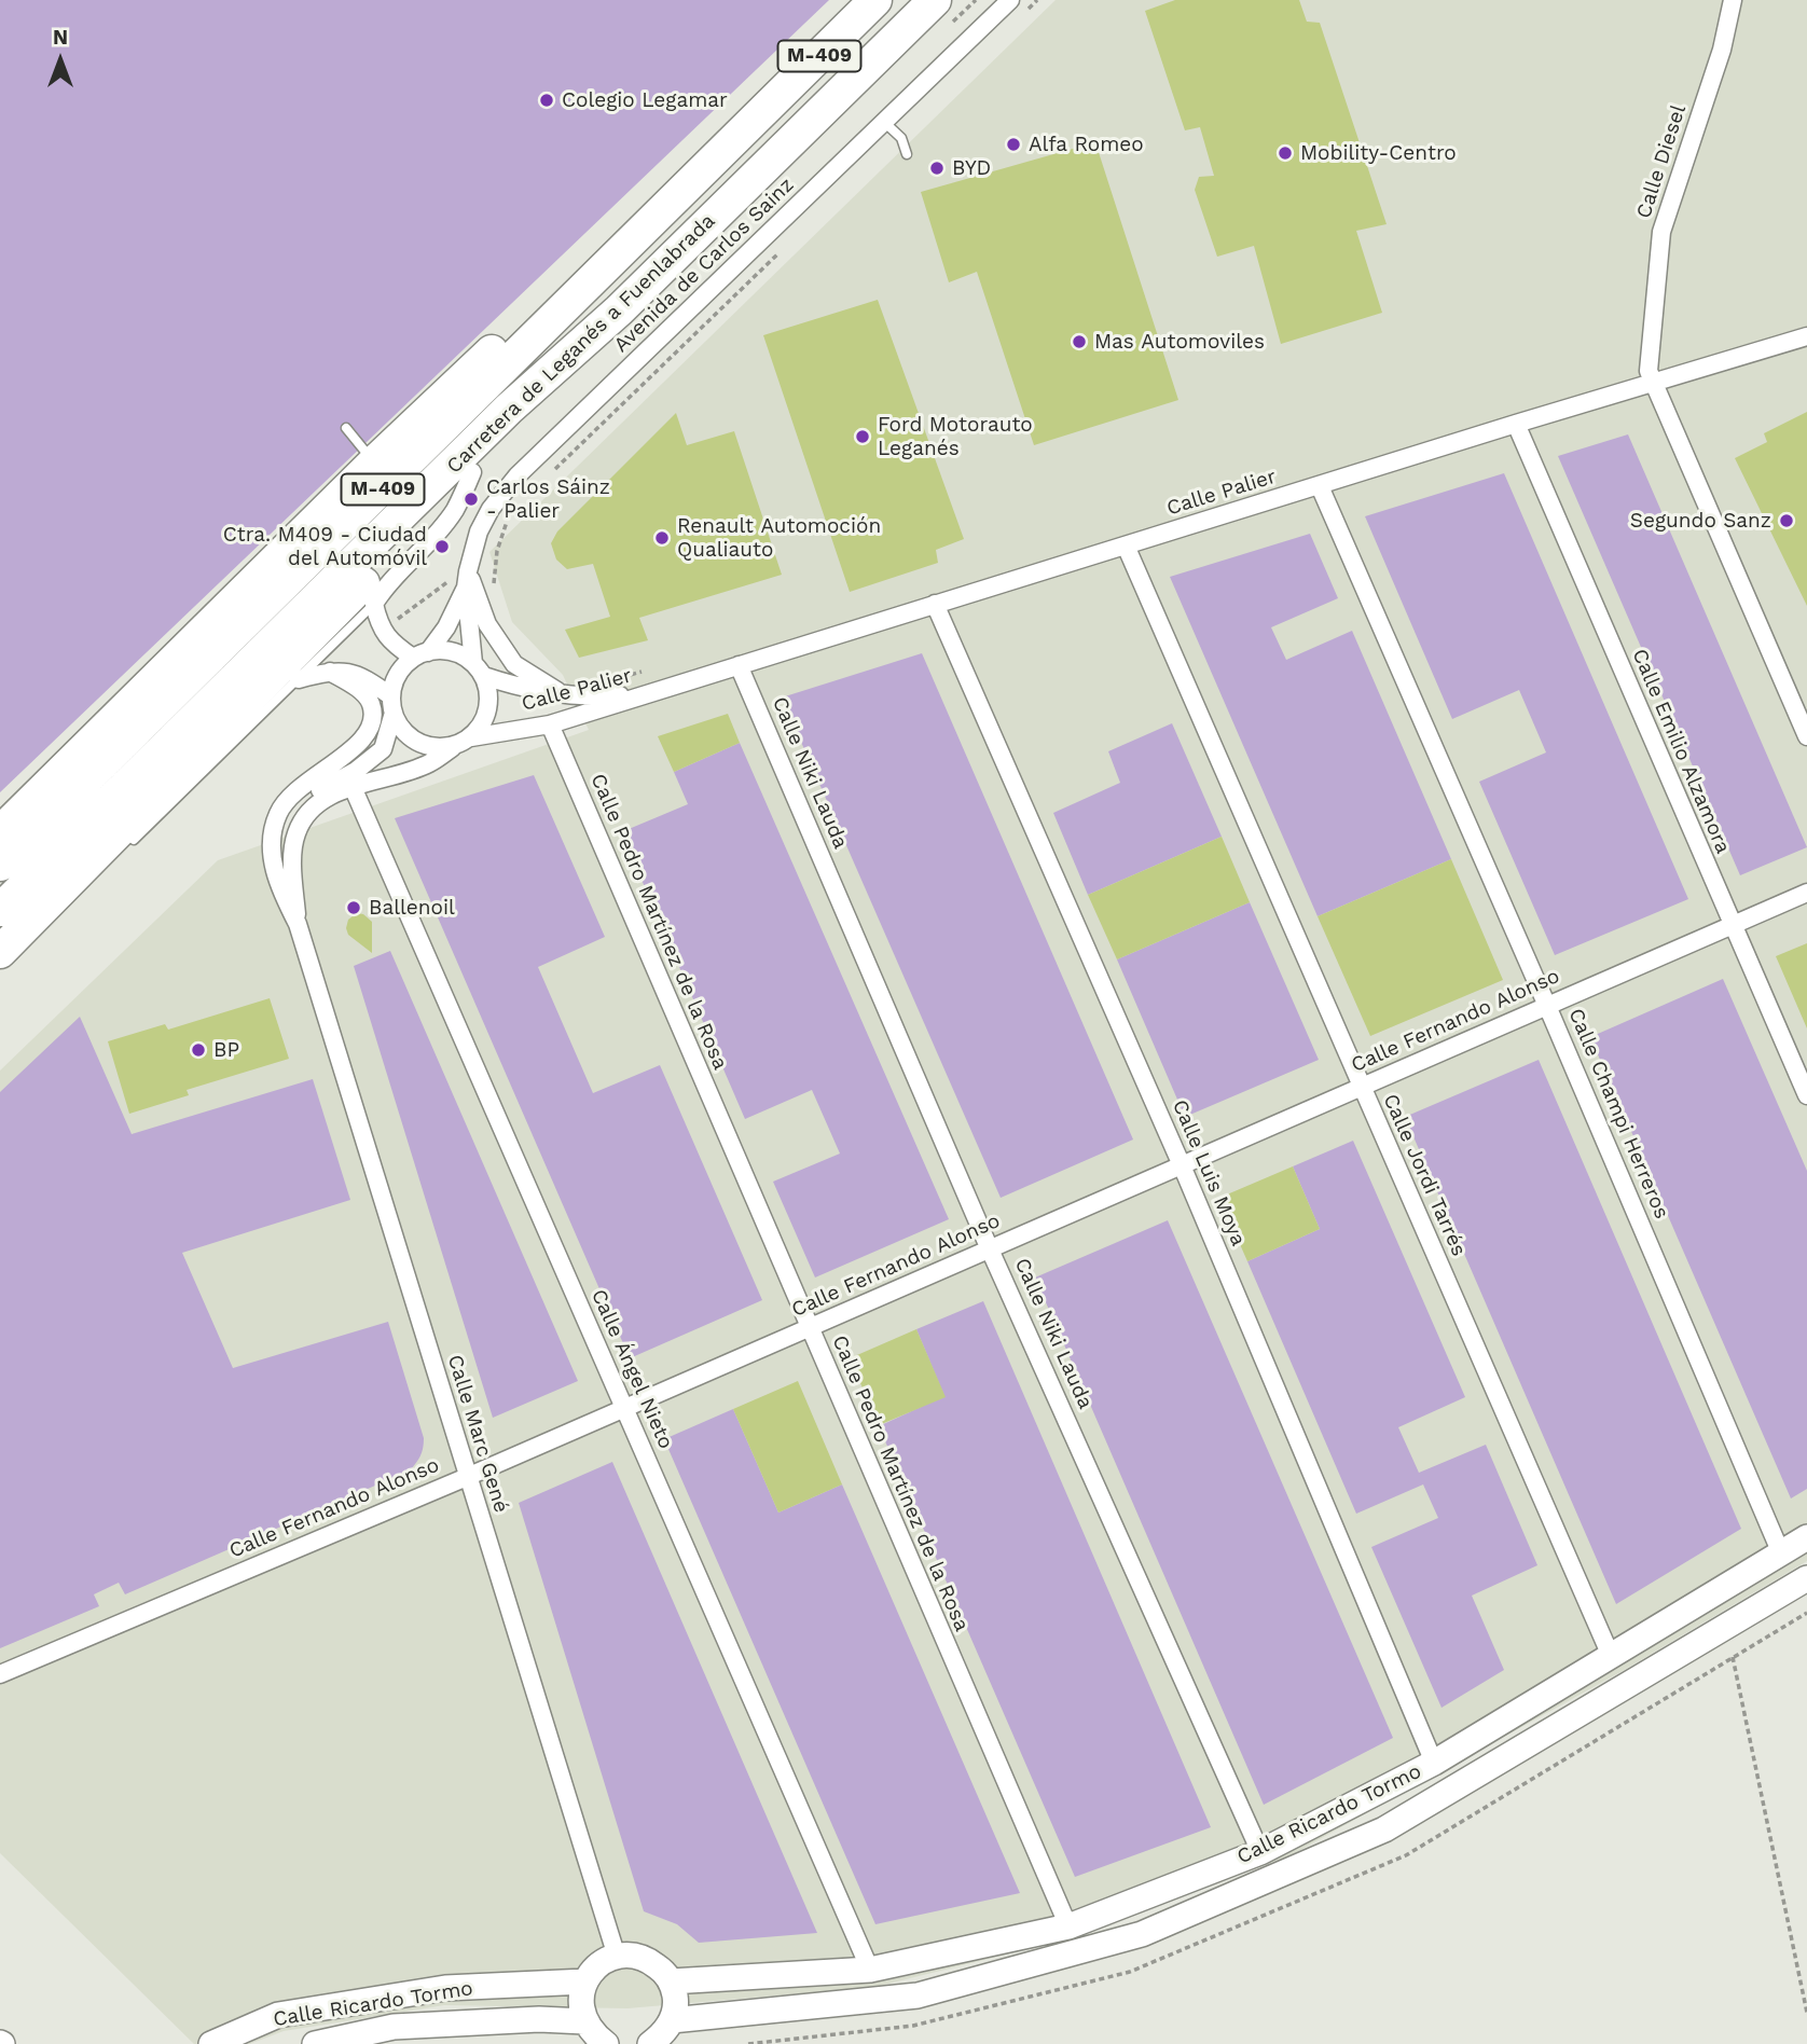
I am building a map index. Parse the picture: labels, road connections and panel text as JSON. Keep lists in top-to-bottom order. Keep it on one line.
{"streets":{"highway":["M-409","Carretera de Leganés a Fuenlabrada"],"street":["Calle Diesel","Avenida de Carlos Sainz","Calle Palier","Calle Emilio Alzamora","Calle Niki Lauda","Calle Pedro Martínez de la Rosa","Calle Fernando Alonso","Calle Champi Herreros","Calle Luis Moya","Calle Jordi Tarrés","Calle Ángel Nieto","Calle Marc Gené","Calle Ricardo Tormo"]},"crossings":[["M-409","Carretera de Leganés a Fuenlabrada"],["Calle Diesel","Calle Palier"],["Avenida de Carlos Sainz","Calle Palier"],["Calle Palier","Calle Emilio Alzamora"],["Calle Palier","Calle Niki Lauda"],["Calle Palier","Calle Pedro Martínez de la Rosa"],["Calle Palier","Calle Champi Herreros"],["Calle Palier","Calle Luis Moya"],["Calle Palier","Calle Jordi Tarrés"],["Calle Palier","Calle Ángel Nieto"],["Calle Palier","Calle Marc Gené"],["Calle Emilio Alzamora","Calle Fernando Alonso"],["Calle Niki Lauda","Calle Fernando Alonso"],["Calle Niki Lauda","Calle Ricardo Tormo"],["Calle Pedro Martínez de la Rosa","Calle Fernando Alonso"],["Calle Pedro Martínez de la Rosa","Calle Ricardo Tormo"],["Calle Fernando Alonso","Calle Champi Herreros"],["Calle Fernando Alonso","Calle Luis Moya"],["Calle Fernando Alonso","Calle Jordi Tarrés"],["Calle Fernando Alonso","Calle Ángel Nieto"],["Calle Fernando Alonso","Calle Marc Gené"],["Calle Champi Herreros","Calle Ricardo Tormo"],["Calle Luis Moya","Calle Ricardo Tormo"],["Calle Jordi Tarrés","Calle Ricardo Tormo"],["Calle Ángel Nieto","Calle Ricardo Tormo"]],"places":["Colegio Legamar","Alfa Romeo","Mobility-Centro","BYD","Mas Automoviles","Ford Motorauto Leganés","Carlos Sáinz - Palier","Segundo Sanz","Renault Automoción Qualiauto","Ctra. M409 - Ciudad del Automóvil","Ballenoil","BP"],"north":"top"}
